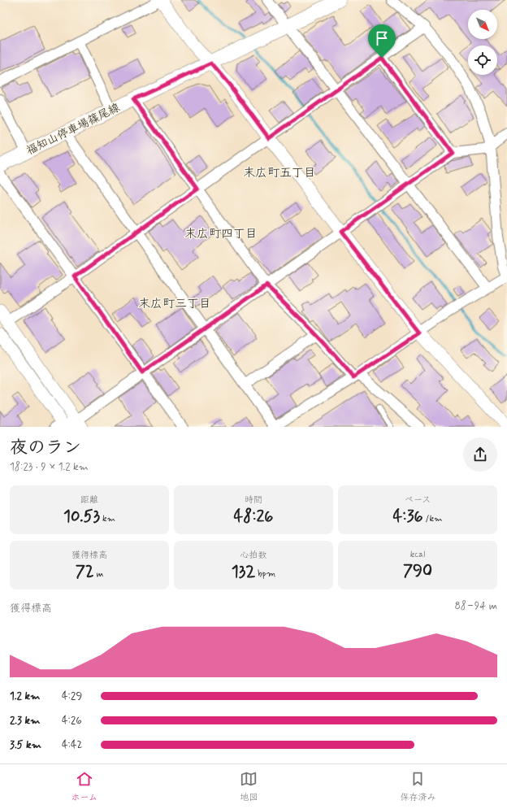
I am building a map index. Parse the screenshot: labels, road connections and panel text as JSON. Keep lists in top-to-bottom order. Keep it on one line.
{"streets":{"main road":["福知山停車場篠尾線"]},"districts":["末広町五丁目","末広町四丁目","末広町三丁目"],"north":"bottom right","page":{"heading":["夜のラン","18:23 · 9 × 1.2 km"],"stats":[["距離","10.53 km"],["時間","48:26"],["ペース","4:36 /km"],["獲得標高","72 m"],["心拍数","132 bpm"],["kcal","790"]],"chart":["獲得標高","88–94 m"],"list":[{"name":"1.2 km","note":"4:29"},{"name":"2.3 km","note":"4:26"},{"name":"3.5 km","note":"4:42"}],"tabs":["ホーム","地図","保存済み"]}}
